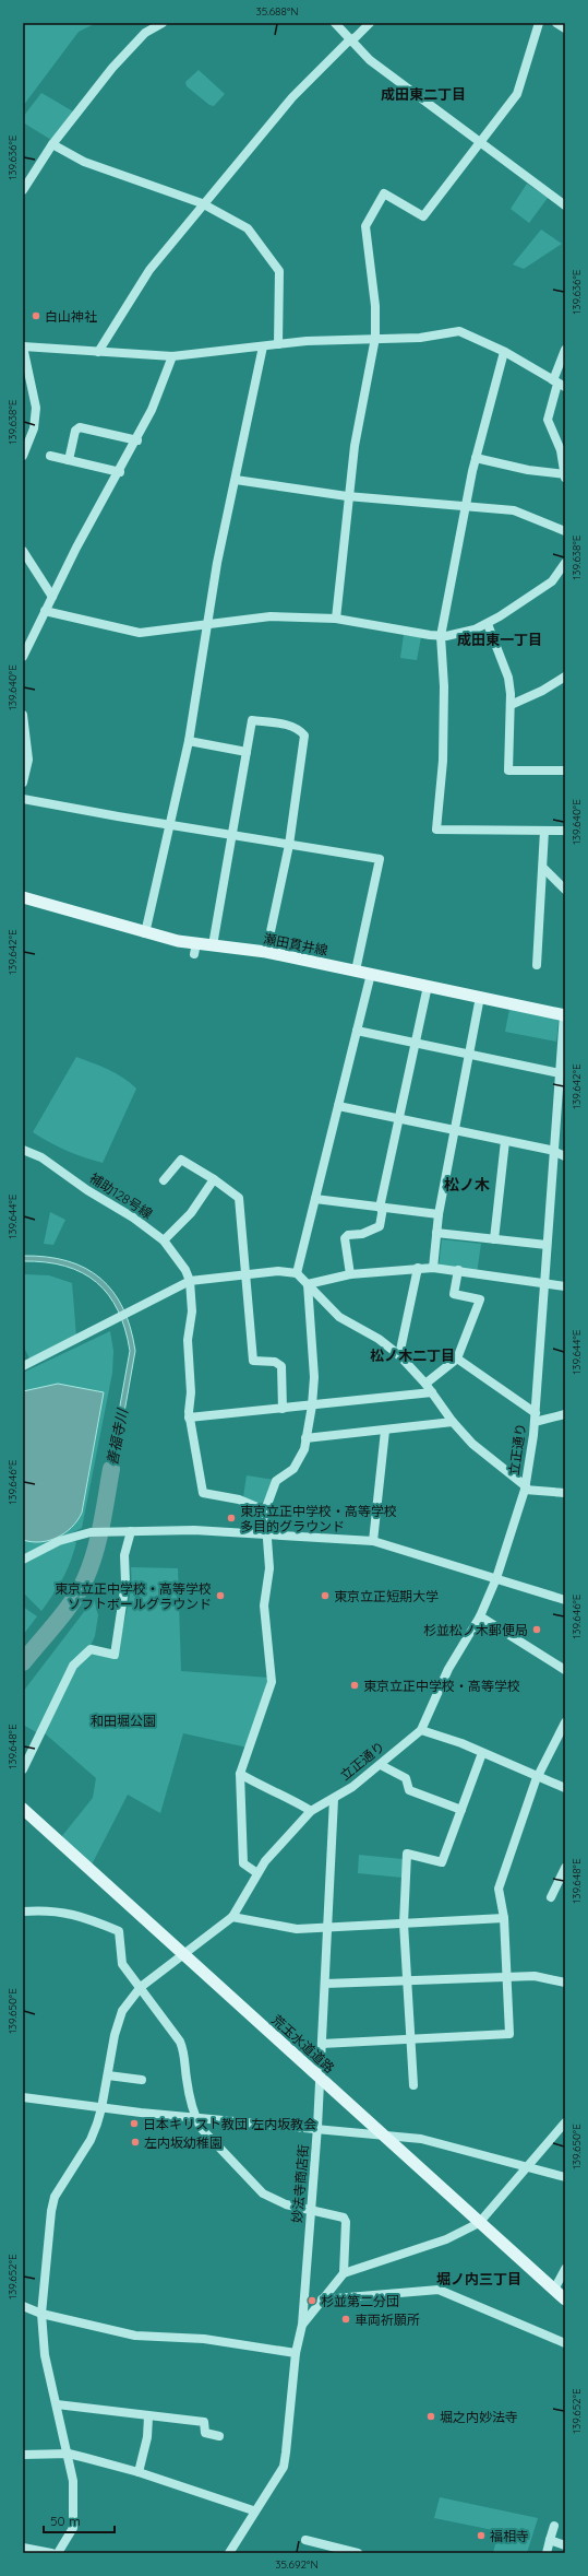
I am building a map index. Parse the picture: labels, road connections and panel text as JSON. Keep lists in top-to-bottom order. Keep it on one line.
{"streets":{"main road":["瀬田貫井線","荒玉水道道路"],"street":["補助128号線","立正通り","妙法寺商店街"]},"crossings":[["瀬田貫井線","立正通り"],["立正通り","妙法寺商店街"],["荒玉水道道路","妙法寺商店街"]],"districts":["成田東二丁目","成田東一丁目","松ノ木","松ノ木二丁目","堀ノ内三丁目"],"water":["善福寺川"],"parks":["和田堀公園"],"places":["白山神社","東京立正中学校・高等学校 多目的グラウンド","東京立正中学校・高等学校 ソフトボールグラウンド","東京立正短期大学","杉並松ノ木郵便局","東京立正中学校・高等学校","日本キリスト教団 左内坂教会","左内坂幼稚園","杉並第二分団","車両祈願所","堀之内妙法寺","福相寺"],"scale_bar":"50 m","coordinates":["35.688°N","139.636°E","139.638°E","139.640°E","139.642°E","139.644°E","139.646°E","139.648°E","139.650°E","139.652°E","35.692°N"]}
